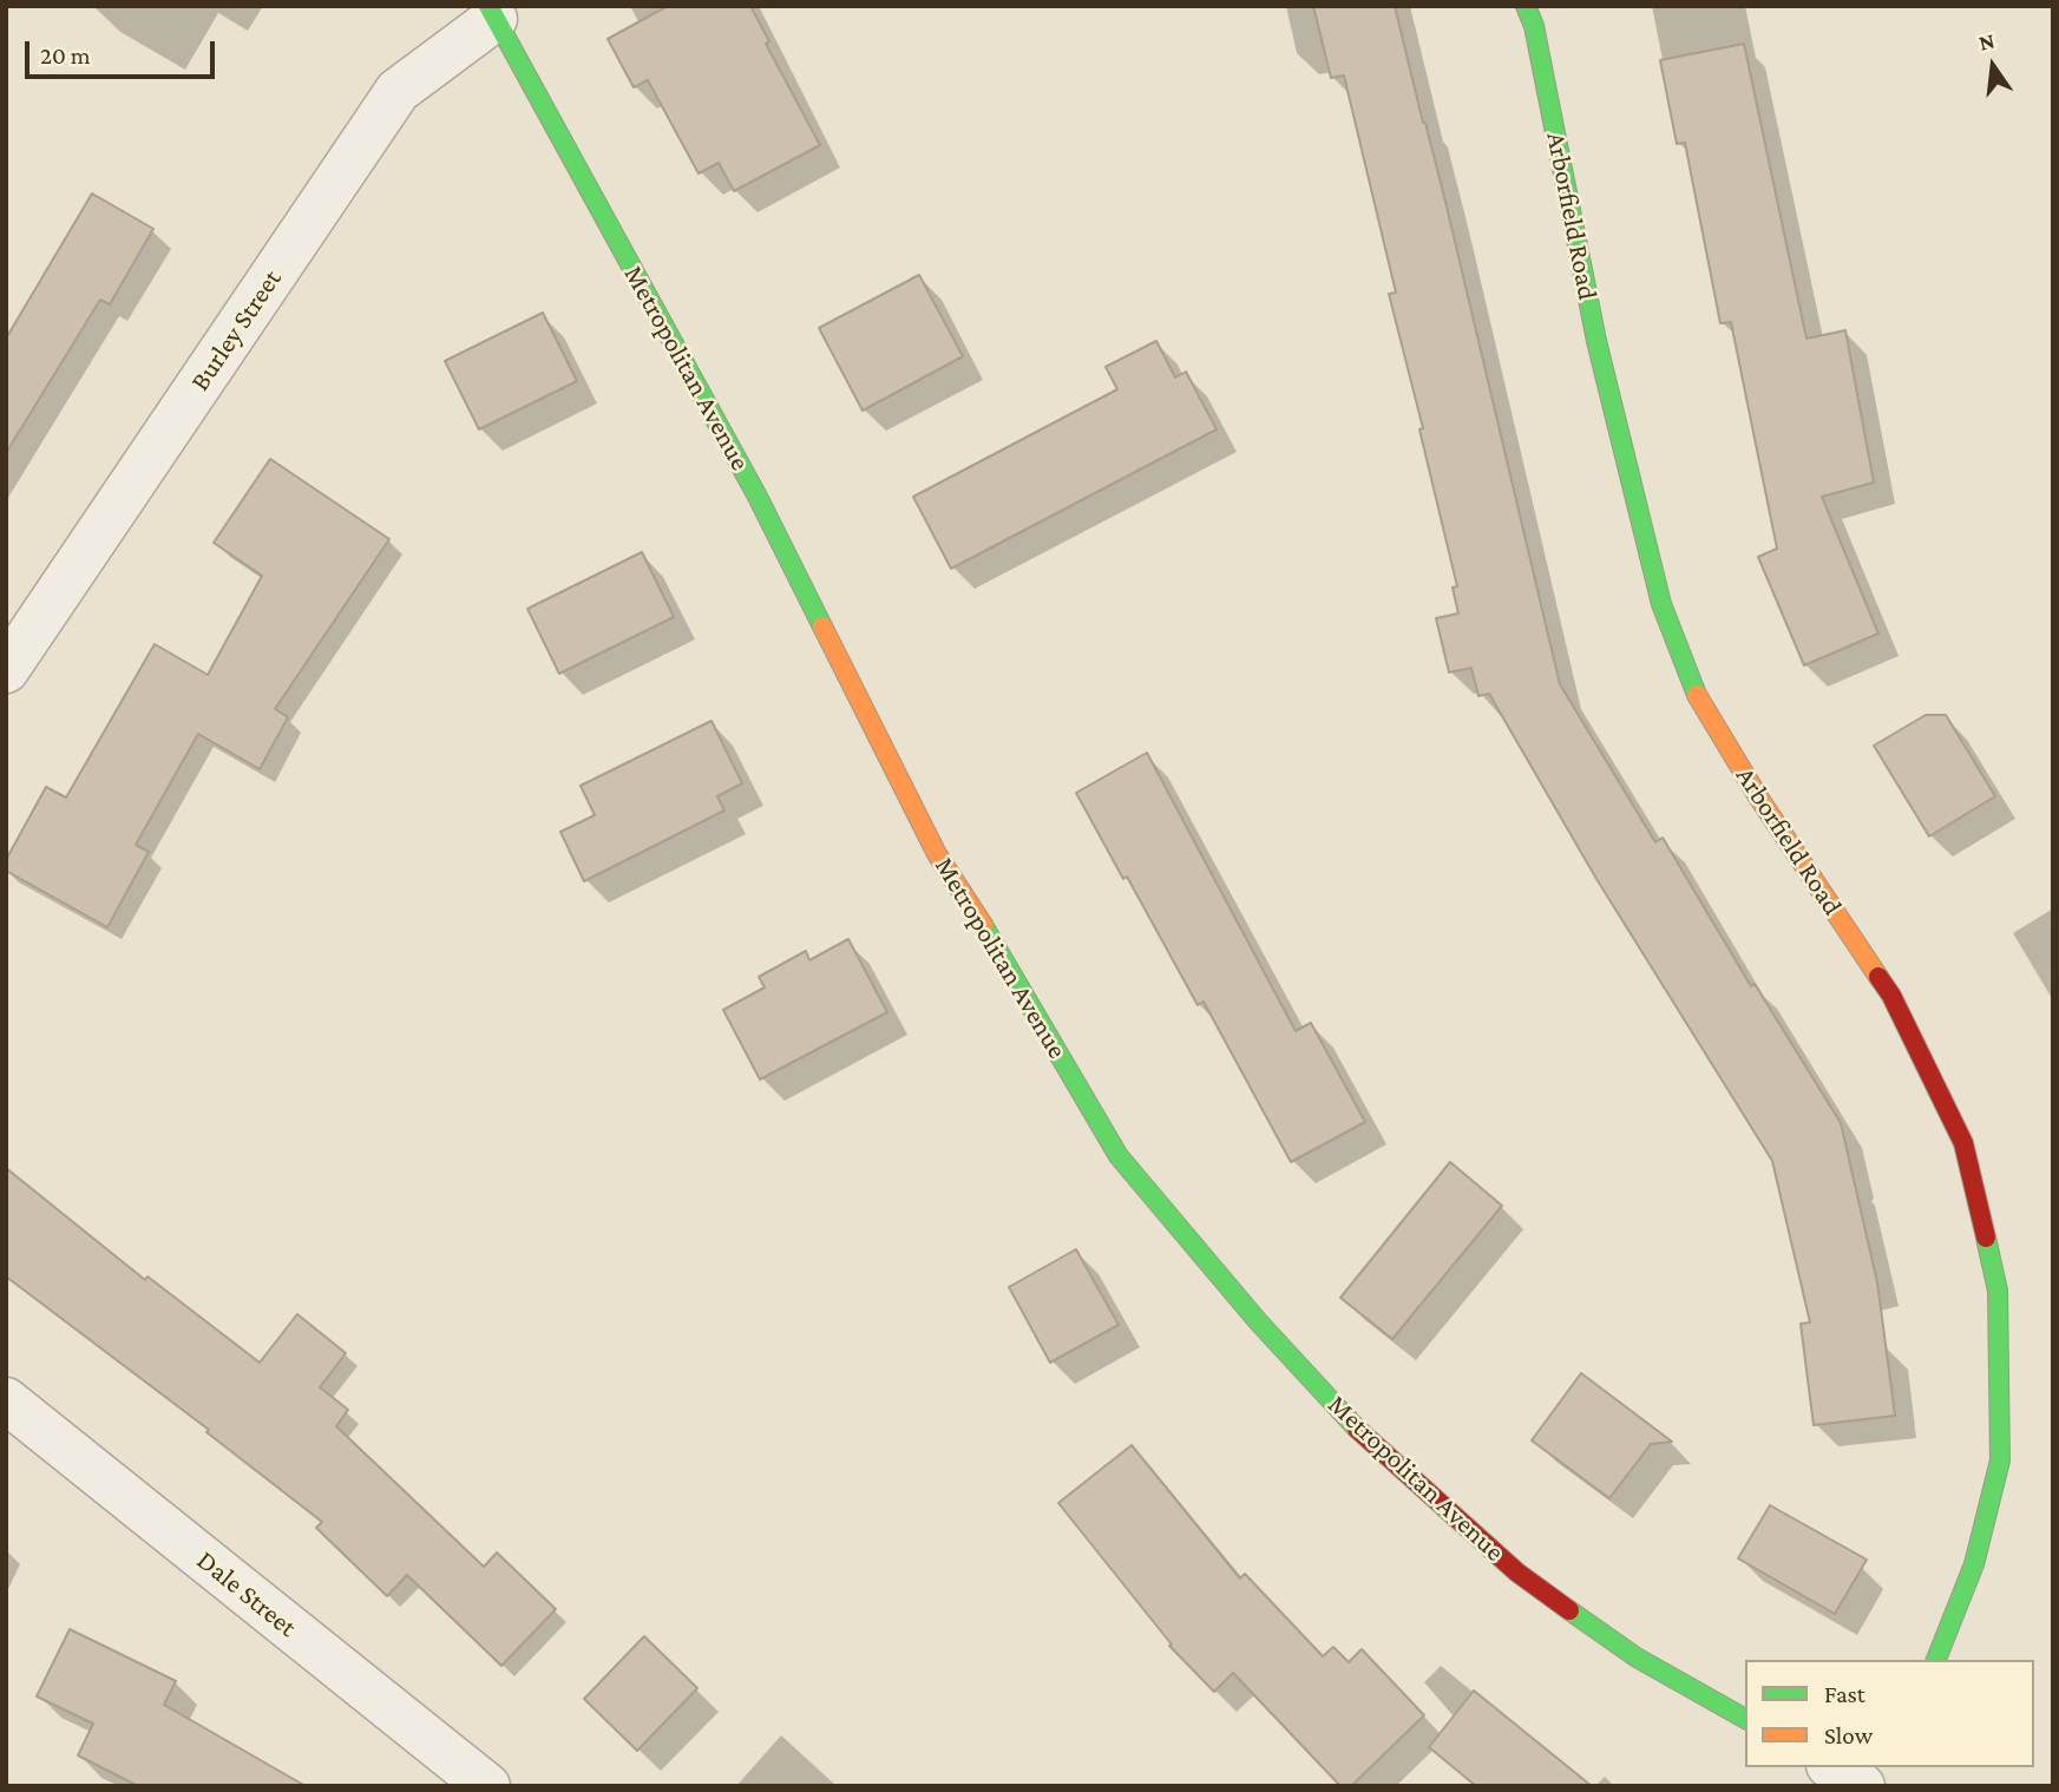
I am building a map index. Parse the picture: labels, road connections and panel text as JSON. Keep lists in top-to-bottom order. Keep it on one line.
{"streets":{"street":["Arborfield Road","Burley Street","Metropolitan Avenue","Dale Street"]},"crossings":[["Burley Street","Metropolitan Avenue"]],"legend":["Fast","Slow"],"scale_bar":"20 m","north":"top"}
